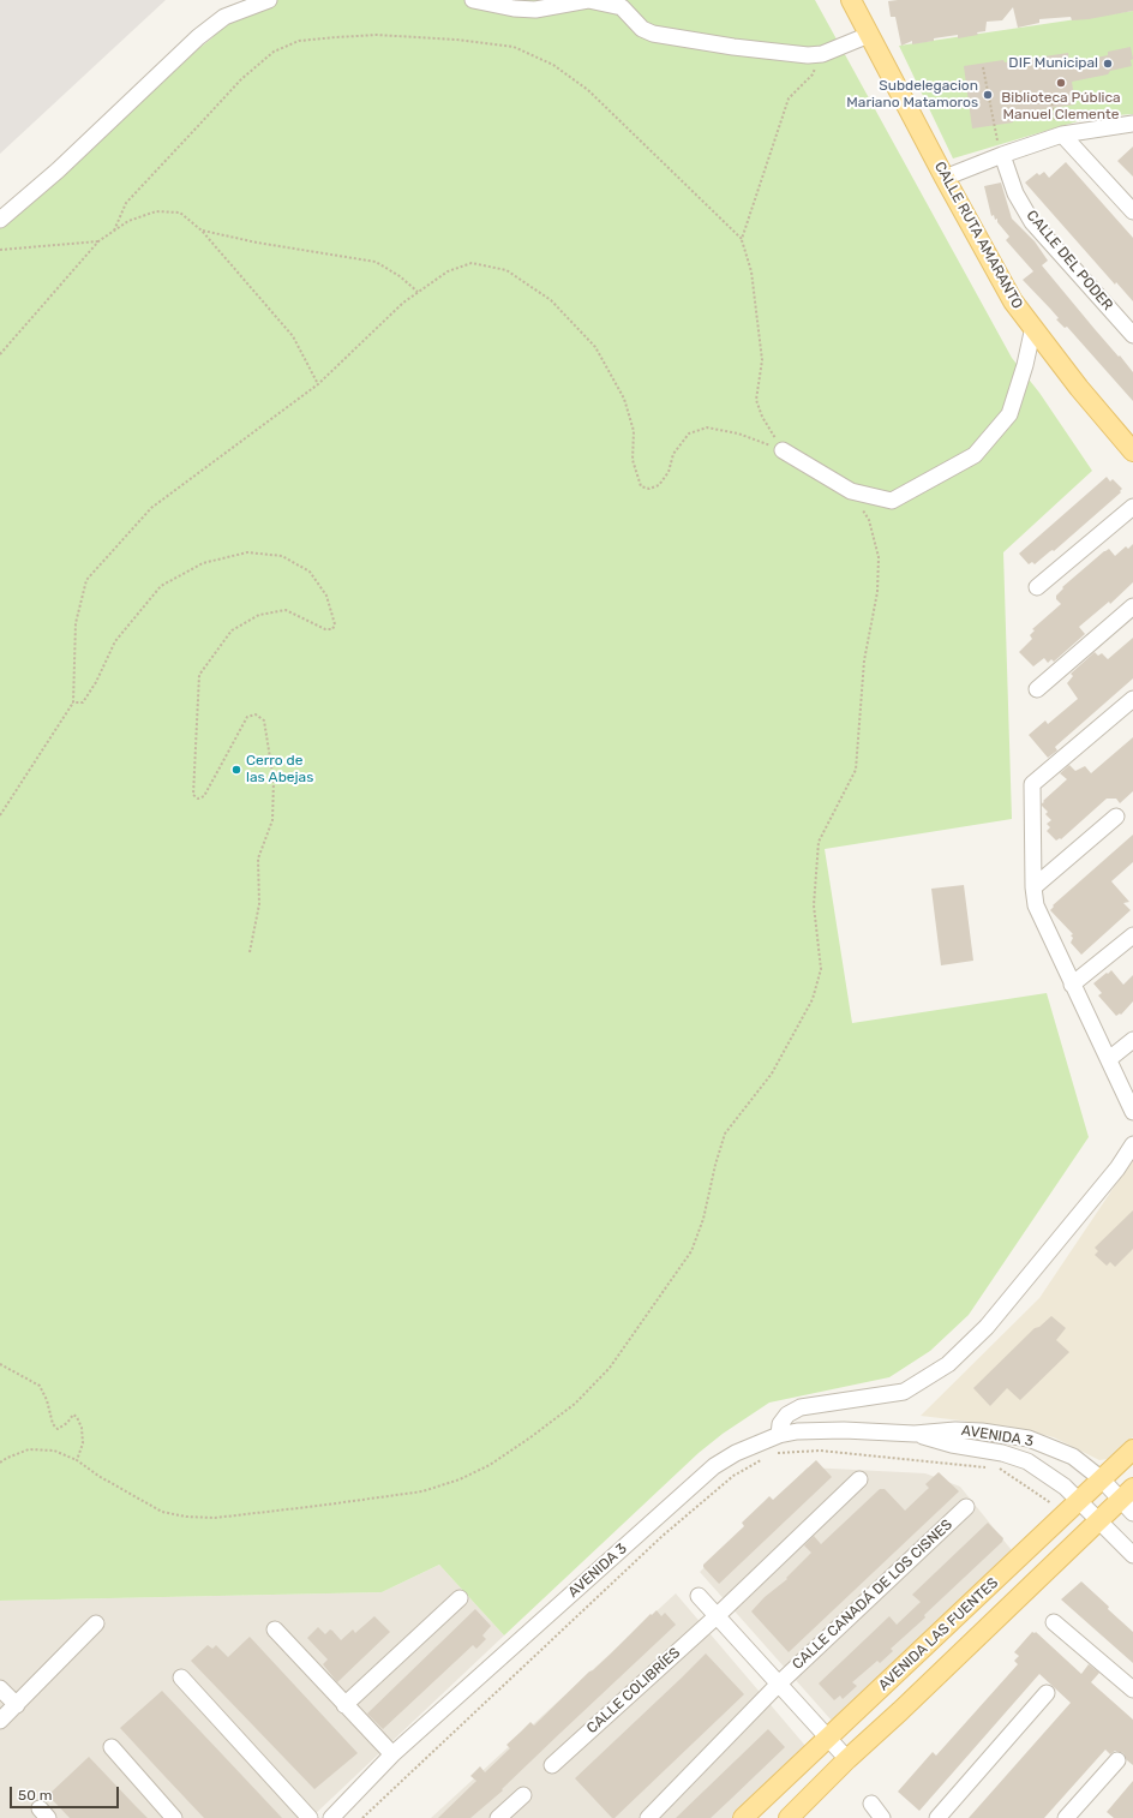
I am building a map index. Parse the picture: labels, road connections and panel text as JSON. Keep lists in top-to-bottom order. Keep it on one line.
{"streets":{"main road":["CALLE RUTA AMARANTO","AVENIDA LAS FUENTES"],"street":["CALLE DEL PODER","AVENIDA 3","CALLE CANADÁ DE LOS CISNES","CALLE COLIBRÍES"]},"crossings":[["AVENIDA 3","AVENIDA LAS FUENTES"]],"places":["DIF Municipal","Biblioteca Pública Manuel Clemente","Subdelegacion Mariano Matamoros","Cerro de las Abejas"],"scale_bar":"50 m"}
